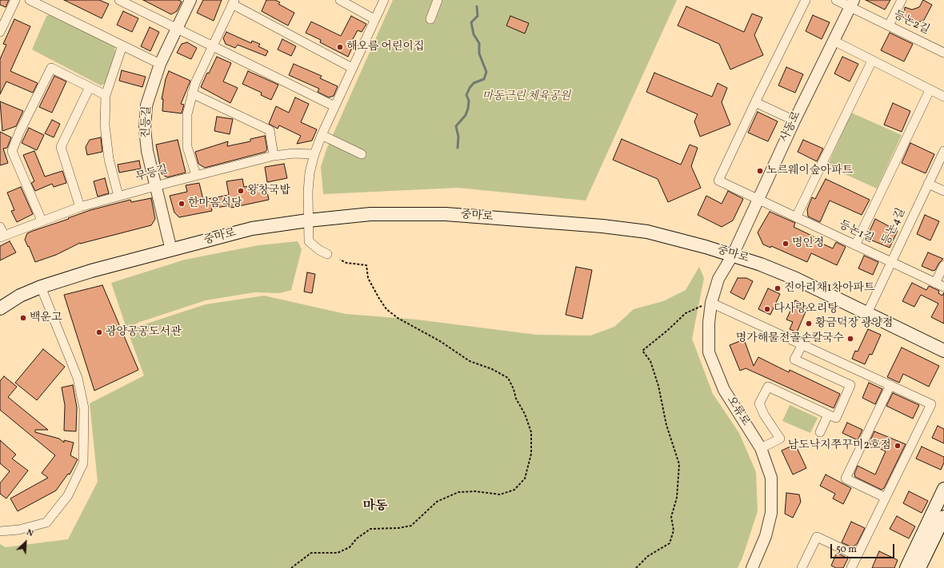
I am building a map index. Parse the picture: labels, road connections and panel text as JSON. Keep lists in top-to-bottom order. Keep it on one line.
{"streets":{"main road":["중마로"],"street":["등논2길","진등길","사동로","무등길","등논4길","등논1길","오류로"]},"crossings":[["등논2길","사동로"],["진등길","무등길"],["진등길","중마로"],["사동로","중마로"],["사동로","등논1길"],["사동로","오류로"],["중마로","등논4길"],["중마로","오류로"],["등논4길","등논1길"]],"districts":["마동"],"parks":["마동근린 체육공원"],"places":["해오름 어린이집","노르웨이숲아파트","왕창국밥","한마음식당","명인정","진아리채1차아파트","다사랑오리탕","백운고","황금덕장 광양점","광양공공도서관","명가해물전골손칼국수","남도낙지쭈꾸미2호점"],"scale_bar":"50 m","north":"top right"}
